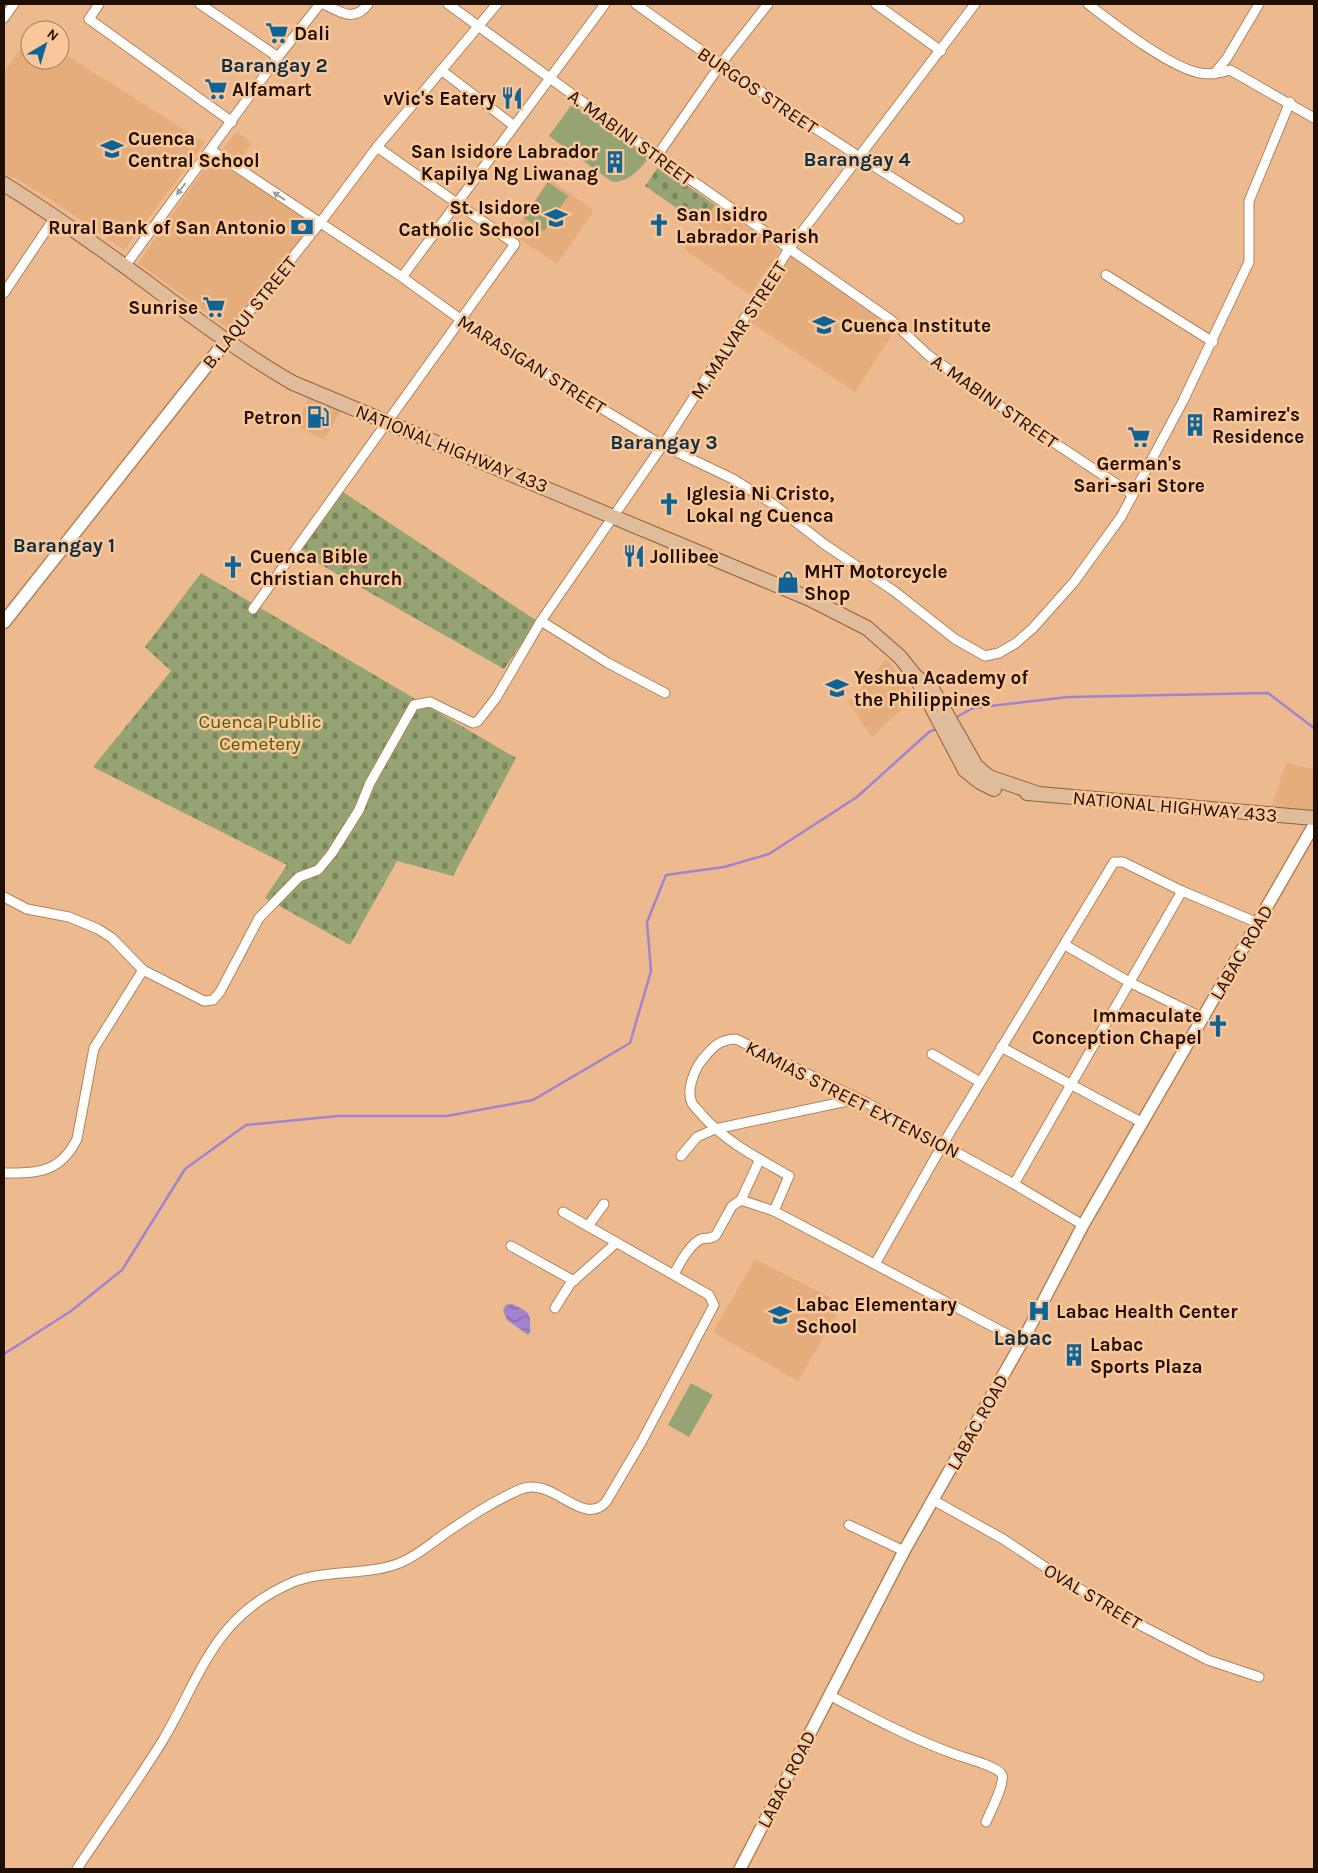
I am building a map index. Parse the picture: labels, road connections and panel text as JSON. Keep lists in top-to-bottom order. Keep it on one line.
{"streets":{"main road":["B. LAQUI STREET","NATIONAL HIGHWAY 433"],"street":["BURGOS STREET","A. MABINI STREET","M. MALVAR STREET","MARASIGAN STREET","LABAC ROAD","KAMIAS STREET EXTENSION","OVAL STREET"]},"crossings":[["BURGOS STREET","M. MALVAR STREET"],["A. MABINI STREET","B. LAQUI STREET"],["A. MABINI STREET","M. MALVAR STREET"],["A. MABINI STREET","MARASIGAN STREET"],["B. LAQUI STREET","MARASIGAN STREET"],["B. LAQUI STREET","NATIONAL HIGHWAY 433"],["M. MALVAR STREET","MARASIGAN STREET"],["M. MALVAR STREET","NATIONAL HIGHWAY 433"],["LABAC ROAD","KAMIAS STREET EXTENSION"],["LABAC ROAD","OVAL STREET"]],"districts":["Barangay 2","Barangay 4","Barangay 3","Barangay 1","Labac"],"parks":["Cuenca Public Cemetery"],"places":{"supermarket":["Dali","Alfamart","Sunrise","German's Sari-sari Store"],"restaurant":["vVic's Eatery","Jollibee"],"school or university":["Cuenca Central School","St. Isidore Catholic School","Cuenca Institute","Yeshua Academy of the Philippines","Labac Elementary School"],"building":["San Isidore Labrador Kapilya Ng Liwanag","Ramirez's Residence","Labac Sports Plaza"],"church":["San Isidro Labrador Parish","Iglesia Ni Cristo, Lokal ng Cuenca","Cuenca Bible Christian church","Immaculate Conception Chapel"],"bank":["Rural Bank of San Antonio"],"fuel station":["Petron"],"shop":["MHT Motorcycle Shop"],"hospital":["Labac Health Center"]},"north":"top right"}
